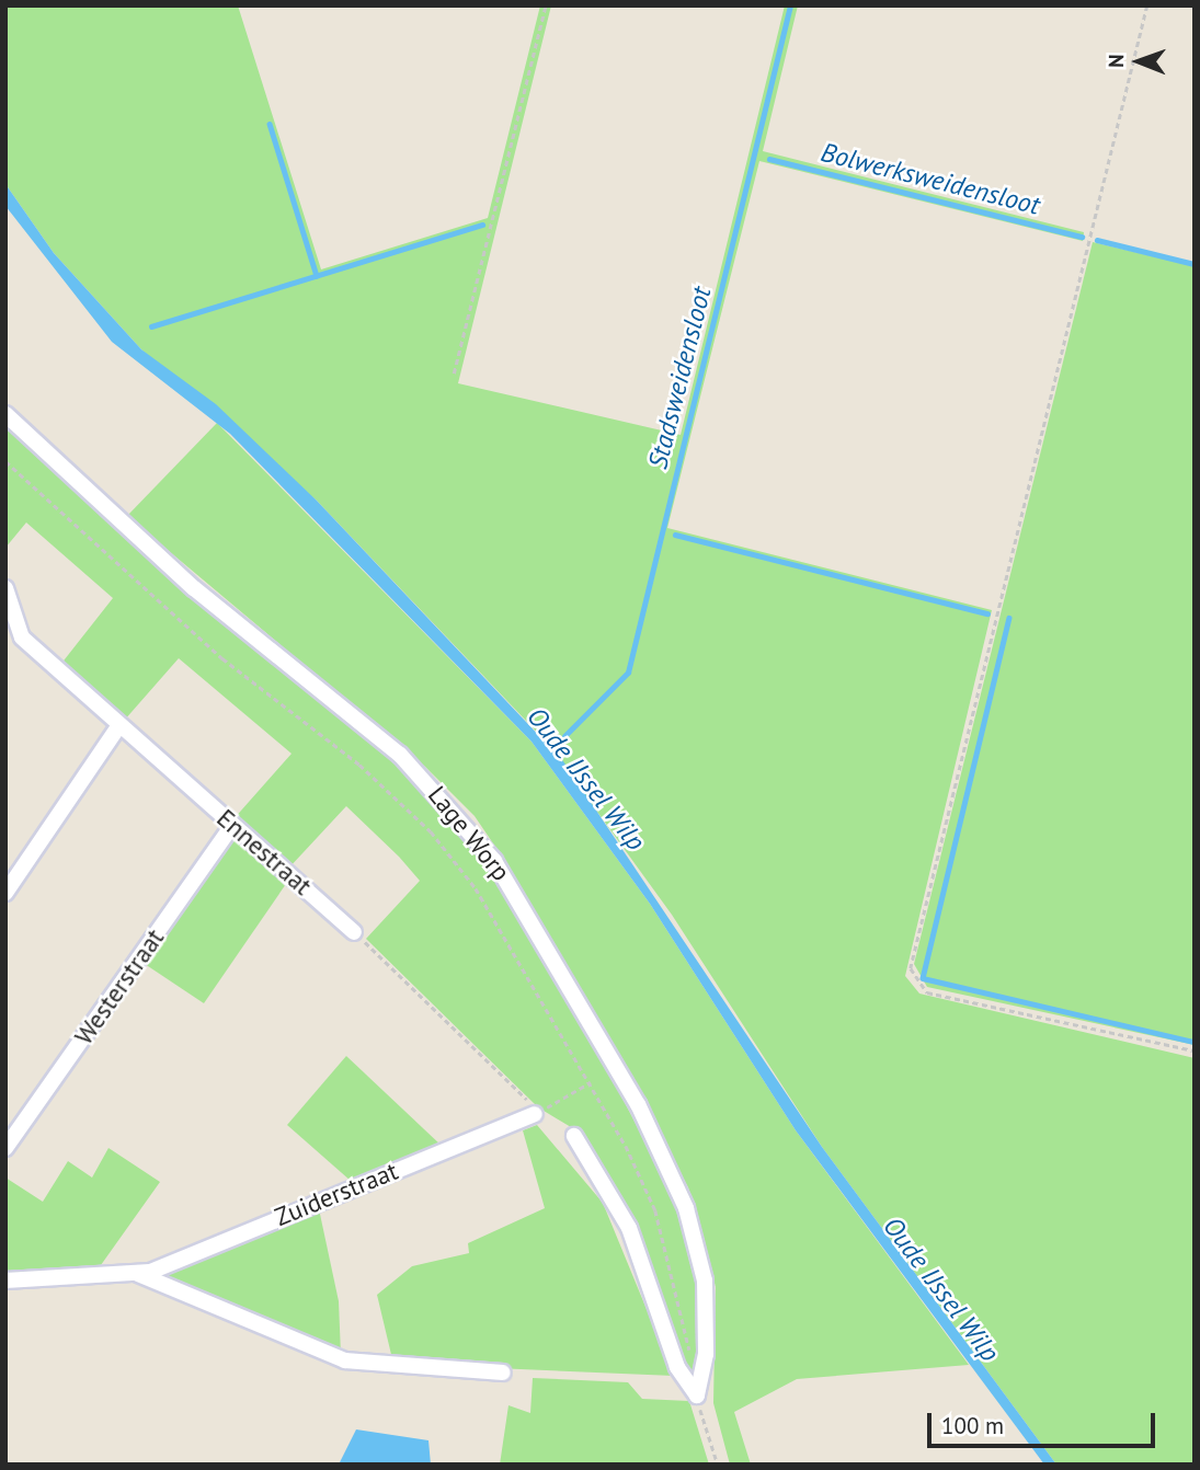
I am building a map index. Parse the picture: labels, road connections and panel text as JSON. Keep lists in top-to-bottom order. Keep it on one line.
{"streets":{"street":["Lage Worp","Ennestraat","Westerstraat","Zuiderstraat"]},"crossings":[["Ennestraat","Westerstraat"]],"water":["Bolwerksweidensloot","Stadsweidensloot","Oude IJssel Wilp"],"scale_bar":"100 m","north":"left"}
